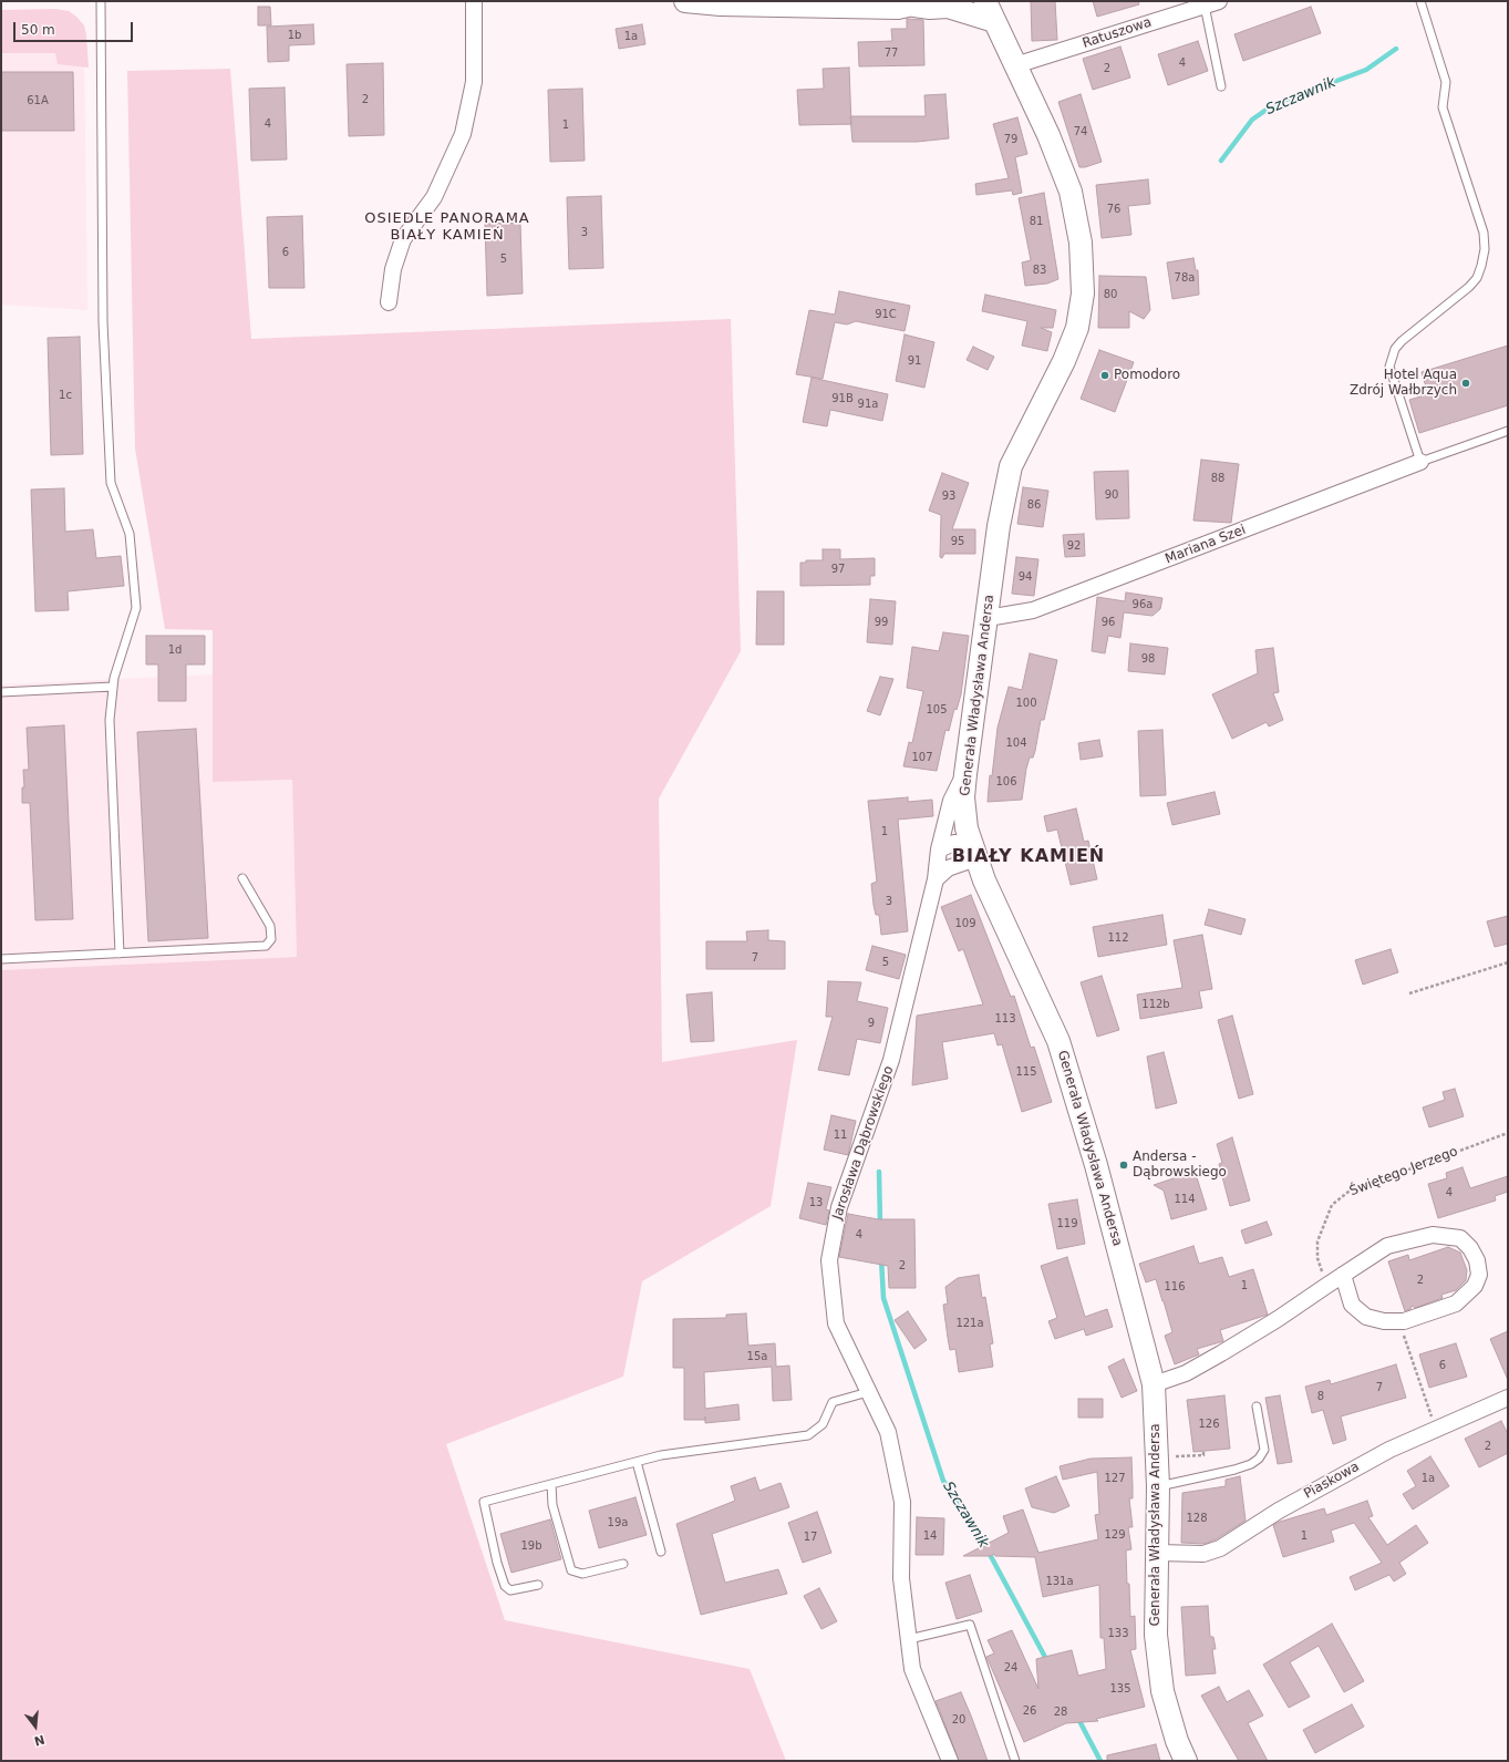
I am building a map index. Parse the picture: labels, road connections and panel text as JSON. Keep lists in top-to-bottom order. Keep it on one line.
{"streets":{"street":["Ratuszowa","Mariana Szei","Generała Władysława Andersa","Jarosława Dąbrowskiego","Piaskowa"],"path":["Świętego Jerzego"]},"crossings":[["Ratuszowa","Generała Władysława Andersa"],["Mariana Szei","Generała Władysława Andersa"],["Generała Władysława Andersa","Jarosława Dąbrowskiego"],["Generała Władysława Andersa","Piaskowa"]],"districts":["OSIEDLE PANORAMA BIAŁY KAMIEŃ","BIAŁY KAMIEŃ"],"water":["Szczawnik"],"places":["Pomodoro","Hotel Aqua Zdrój Wałbrzych","Andersa - Dąbrowskiego"],"house_numbers":["1b","1a","77","4","2","2","61A","4","1","74","79","76","81","3","6","5","83","78a","80","91C","91","1c","91B","91a","88","90","93","86","95","92","97","94","96a","99","96","1d","98","100","105","104","107","106","1","3","109","112","7","5","112b","113","9","115","11","4","114","13","119","4","2","2","1","116","121a","15a","6","7","8","126","2","127","1a","128","19a","129","14","1","17","19b","131a","133","24","135","26","28","20"],"scale_bar":"50 m","north":"bottom"}
